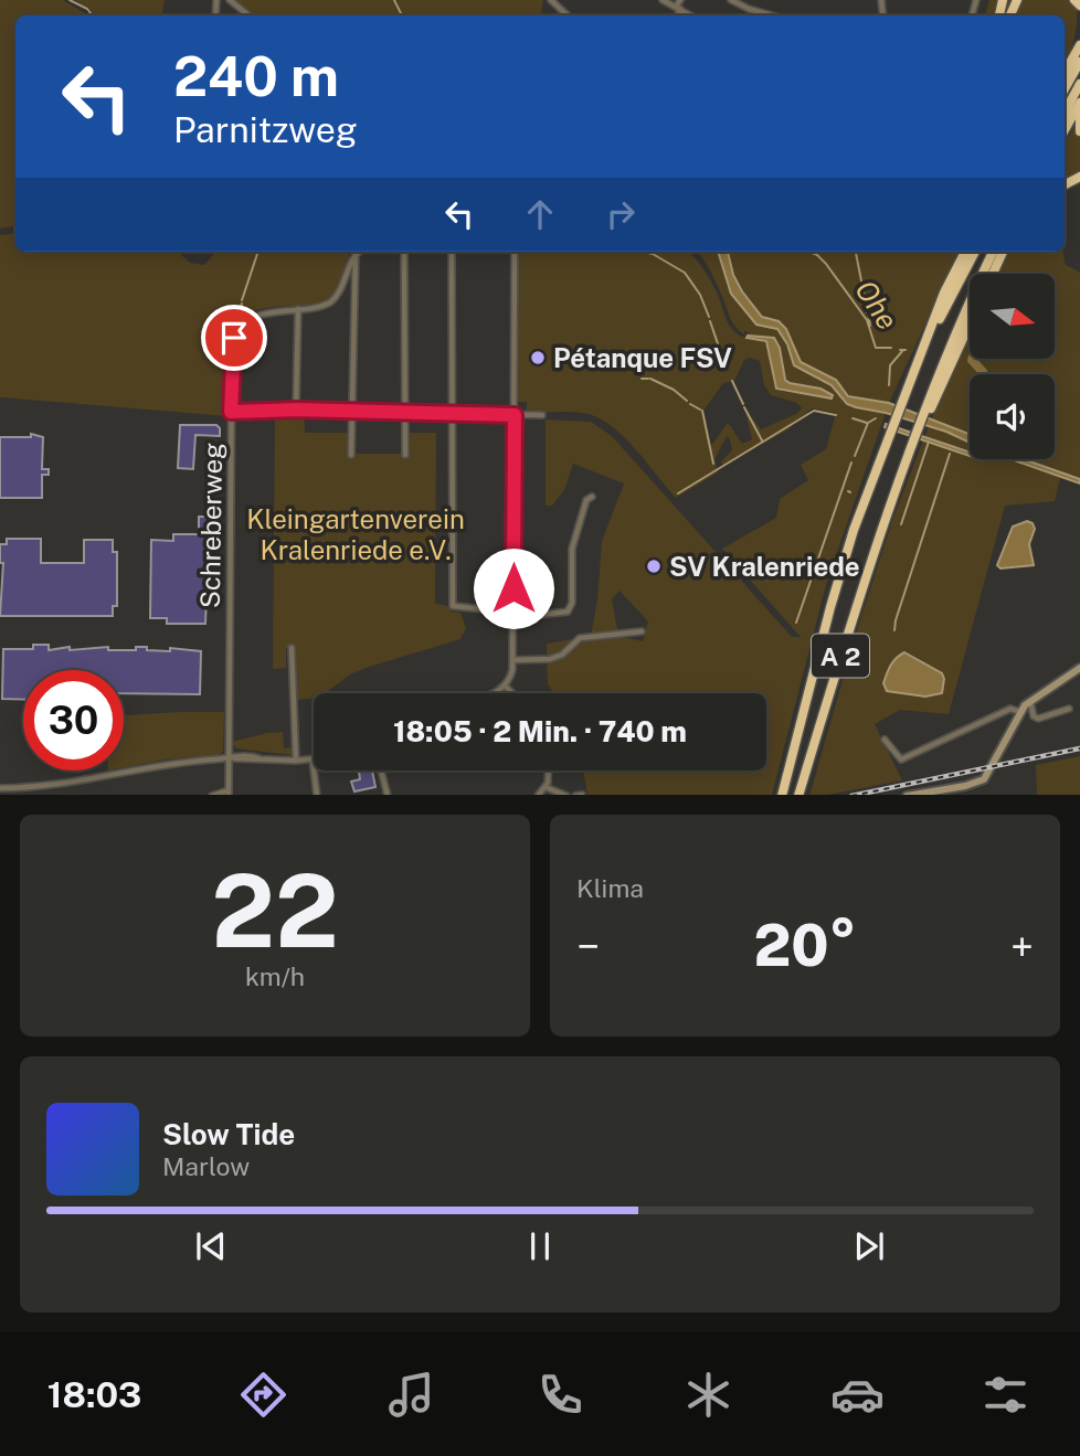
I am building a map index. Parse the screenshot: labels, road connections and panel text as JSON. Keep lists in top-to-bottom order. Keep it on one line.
{"streets":{"highway":["A 2"],"street":["Schreberweg"]},"water":["Ohe"],"parks":["Kleingartenverein Kralenriede e.V."],"places":["Pétanque FSV","SV Kralenriede"],"north":"right","page":{"turn":["240 m","Parnitzweg"],"limit":"30","trip":"18:05 · 2 Min. · 740 m","tile":[["22","km/h"],"Klima"],"heat":["−","20°","+"],"song":["Slow Tide","Marlow"],"tabs":"18:03"}}
